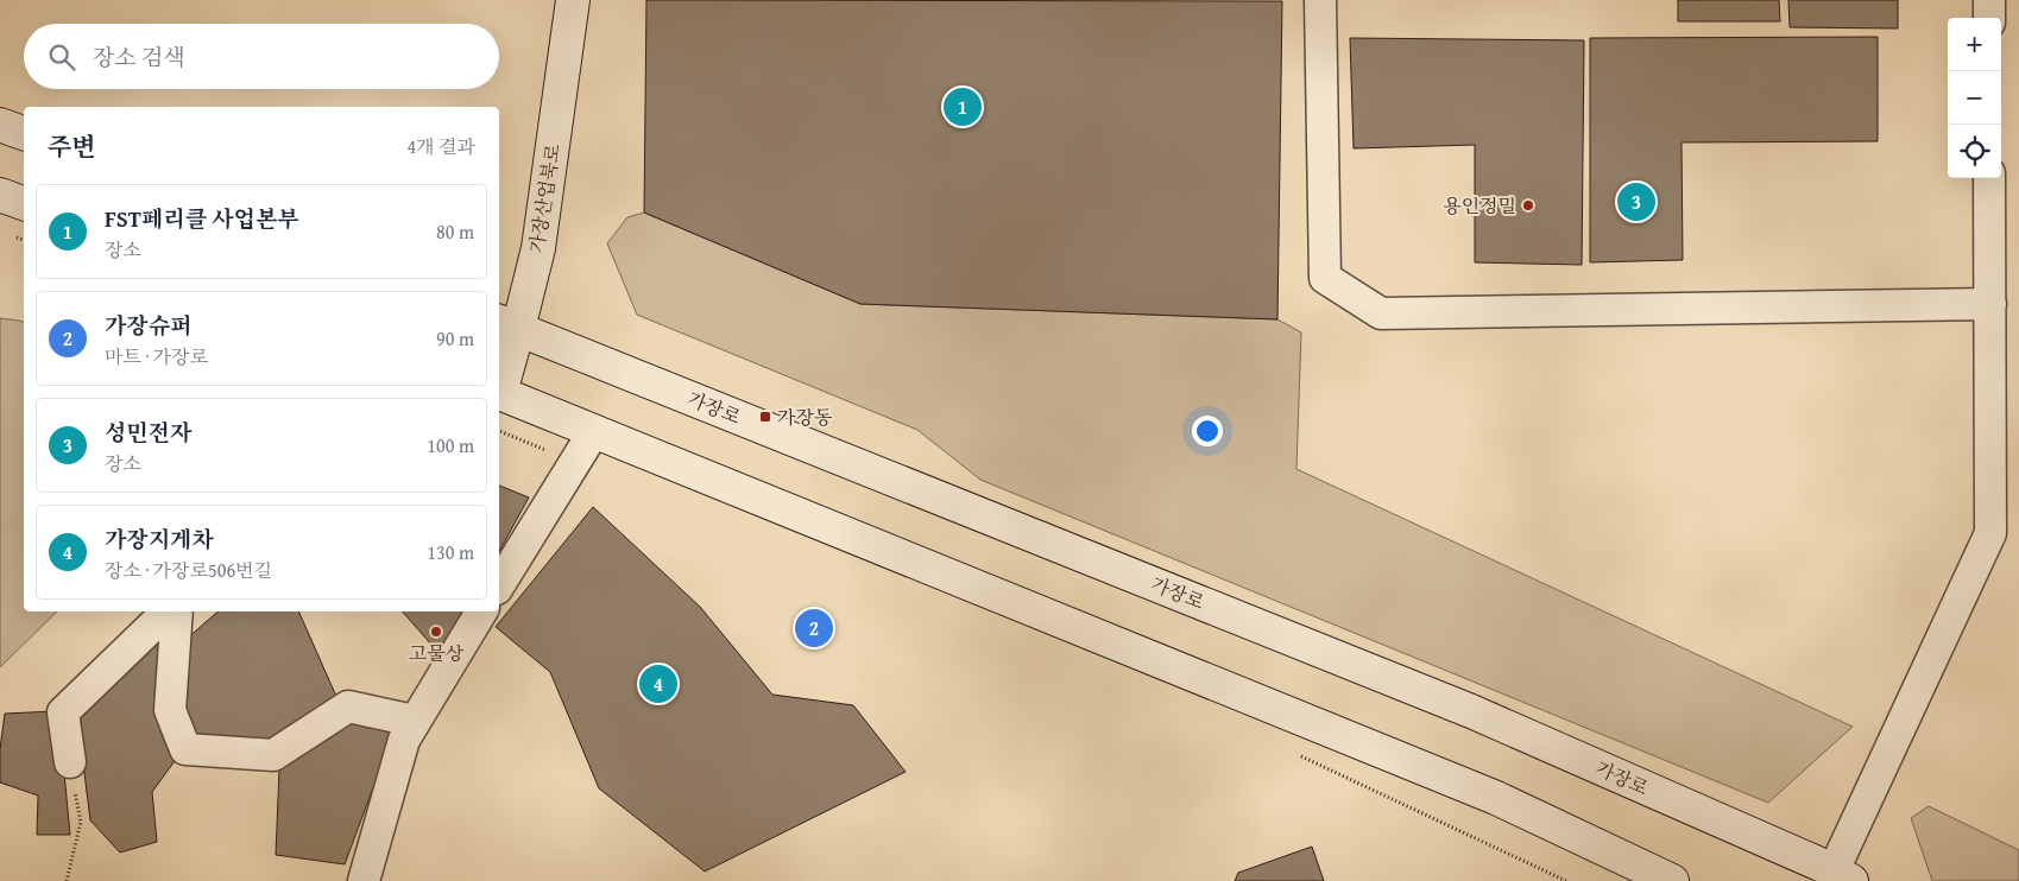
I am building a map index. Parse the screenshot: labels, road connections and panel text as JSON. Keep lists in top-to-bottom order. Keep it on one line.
{"streets":{"main road":["가장산업북로","가장로"]},"crossings":[["가장산업북로","가장로"]],"places":{"other":["용인정밀","고물상"],"transit":["가장동"]},"page":{"map_buttons":["+","−"],"search":"장소 검색","pins":["1","3","2","4"],"heading":["주변","4개 결과"],"list":[{"mark":"1","name":"FST페리클 사업본부","note":"장소","value":"80 m"},{"mark":"2","name":"가장슈퍼","note":"마트 · 가장로","value":"90 m"},{"mark":"3","name":"성민전자","note":"장소","value":"100 m"},{"mark":"4","name":"가장지게차","note":"장소 · 가장로506번길","value":"130 m"}]}}
